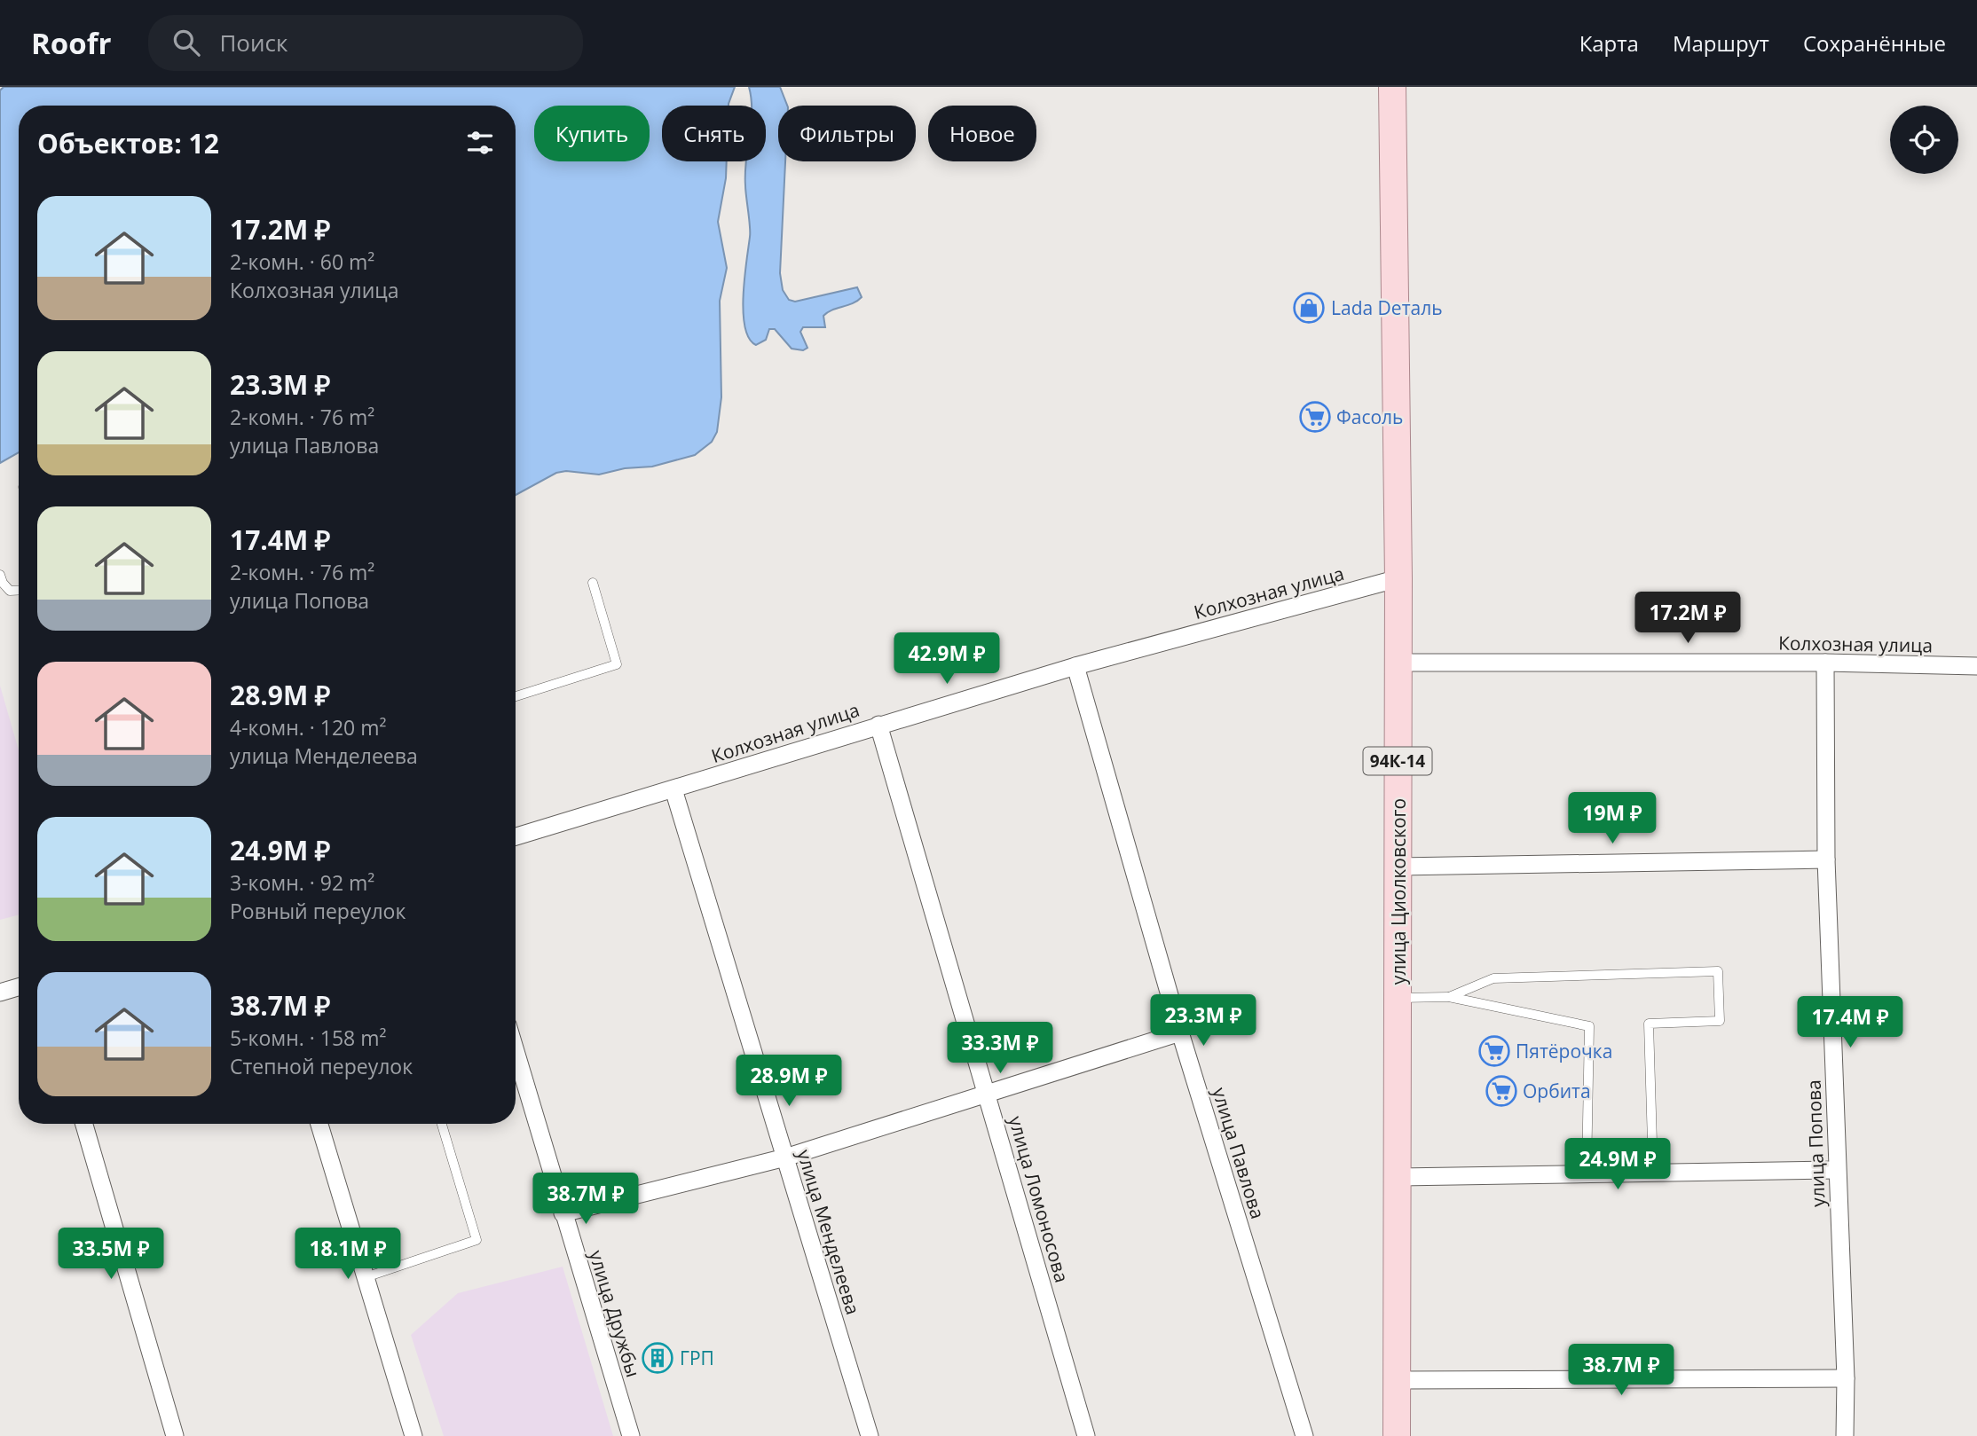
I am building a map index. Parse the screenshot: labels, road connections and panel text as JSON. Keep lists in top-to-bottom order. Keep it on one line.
{"streets":{"main road":["94К-14","улица Циолковского"],"street":["Колхозная улица","улица Попова","улица Павлова","улица Ломоносова","улица Менделеева","улица Дружбы"]},"crossings":[["Колхозная улица","улица Циолковского"],["Колхозная улица","улица Попова"],["Колхозная улица","улица Павлова"],["Колхозная улица","улица Ломоносова"],["Колхозная улица","улица Менделеева"]],"places":{"shop":["Lada Dеталь"],"supermarket":["Фасоль","Пятёрочка","Орбита"],"building":["ГРП"]},"page":{"header":"Roofr","search":"Поиск","nav":["Карта","Маршрут","Сохранённые"],"chip":["Купить","Снять","Фильтры","Новое"],"heading":"Объектов: 12","list":[{"name":"17.2M ₽","note":"2-комн. · 60 m² · Колхозная улица"},{"name":"23.3M ₽","note":"2-комн. · 76 m² · улица Павлова"},{"name":"17.4M ₽","note":"2-комн. · 76 m² · улица Попова"},{"name":"28.9M ₽","note":"4-комн. · 120 m² · улица Менделеева"},{"name":"24.9M ₽","note":"3-комн. · 92 m² · Ровный переулок"},{"name":"38.7M ₽","note":"5-комн. · 158 m² · Степной переулок"}],"price":["17.2M ₽","42.9M ₽","19M ₽","23.3M ₽","17.4M ₽","33.3M ₽","28.9M ₽","24.9M ₽","38.7M ₽","33.5M ₽","18.1M ₽","38.7M ₽"]}}
